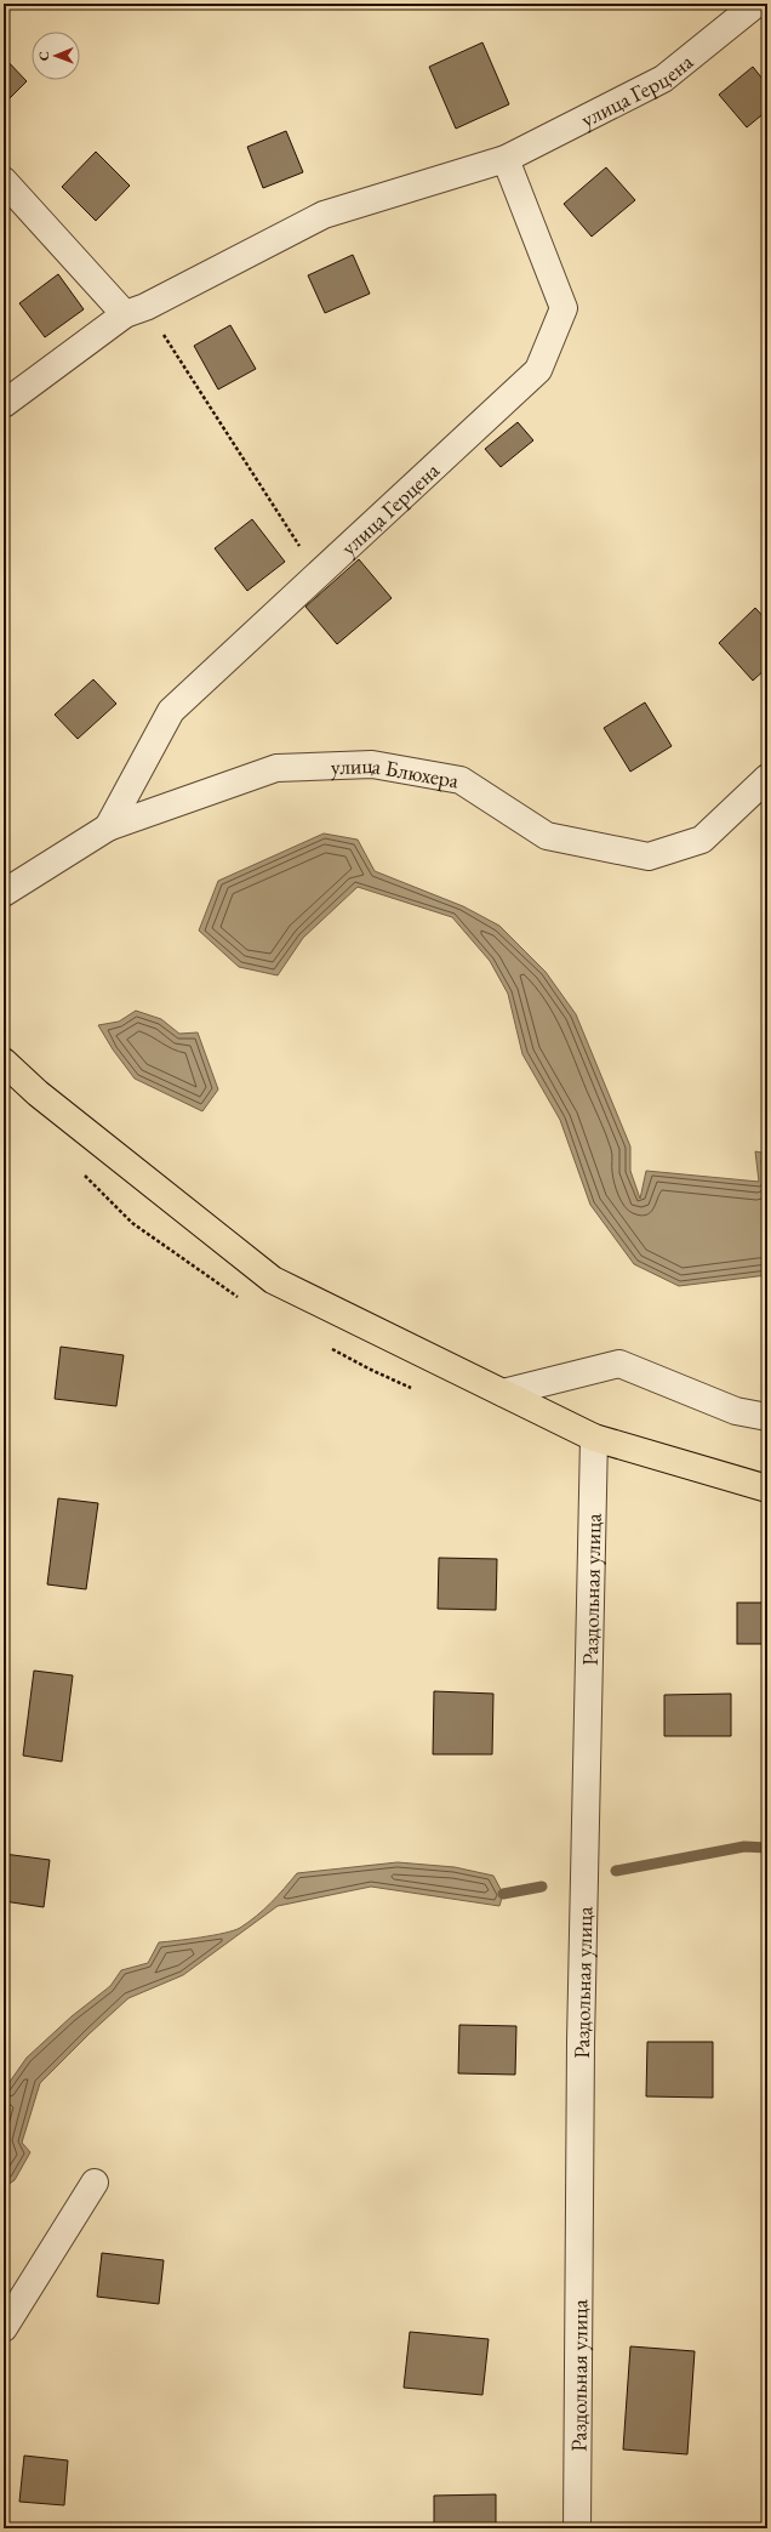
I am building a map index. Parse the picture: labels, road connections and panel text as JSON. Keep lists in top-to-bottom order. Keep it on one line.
{"streets":{"street":["улица Герцена","улица Блюхера","Раздольная улица"]},"crossings":[["улица Герцена","улица Блюхера"]],"north":"left"}
